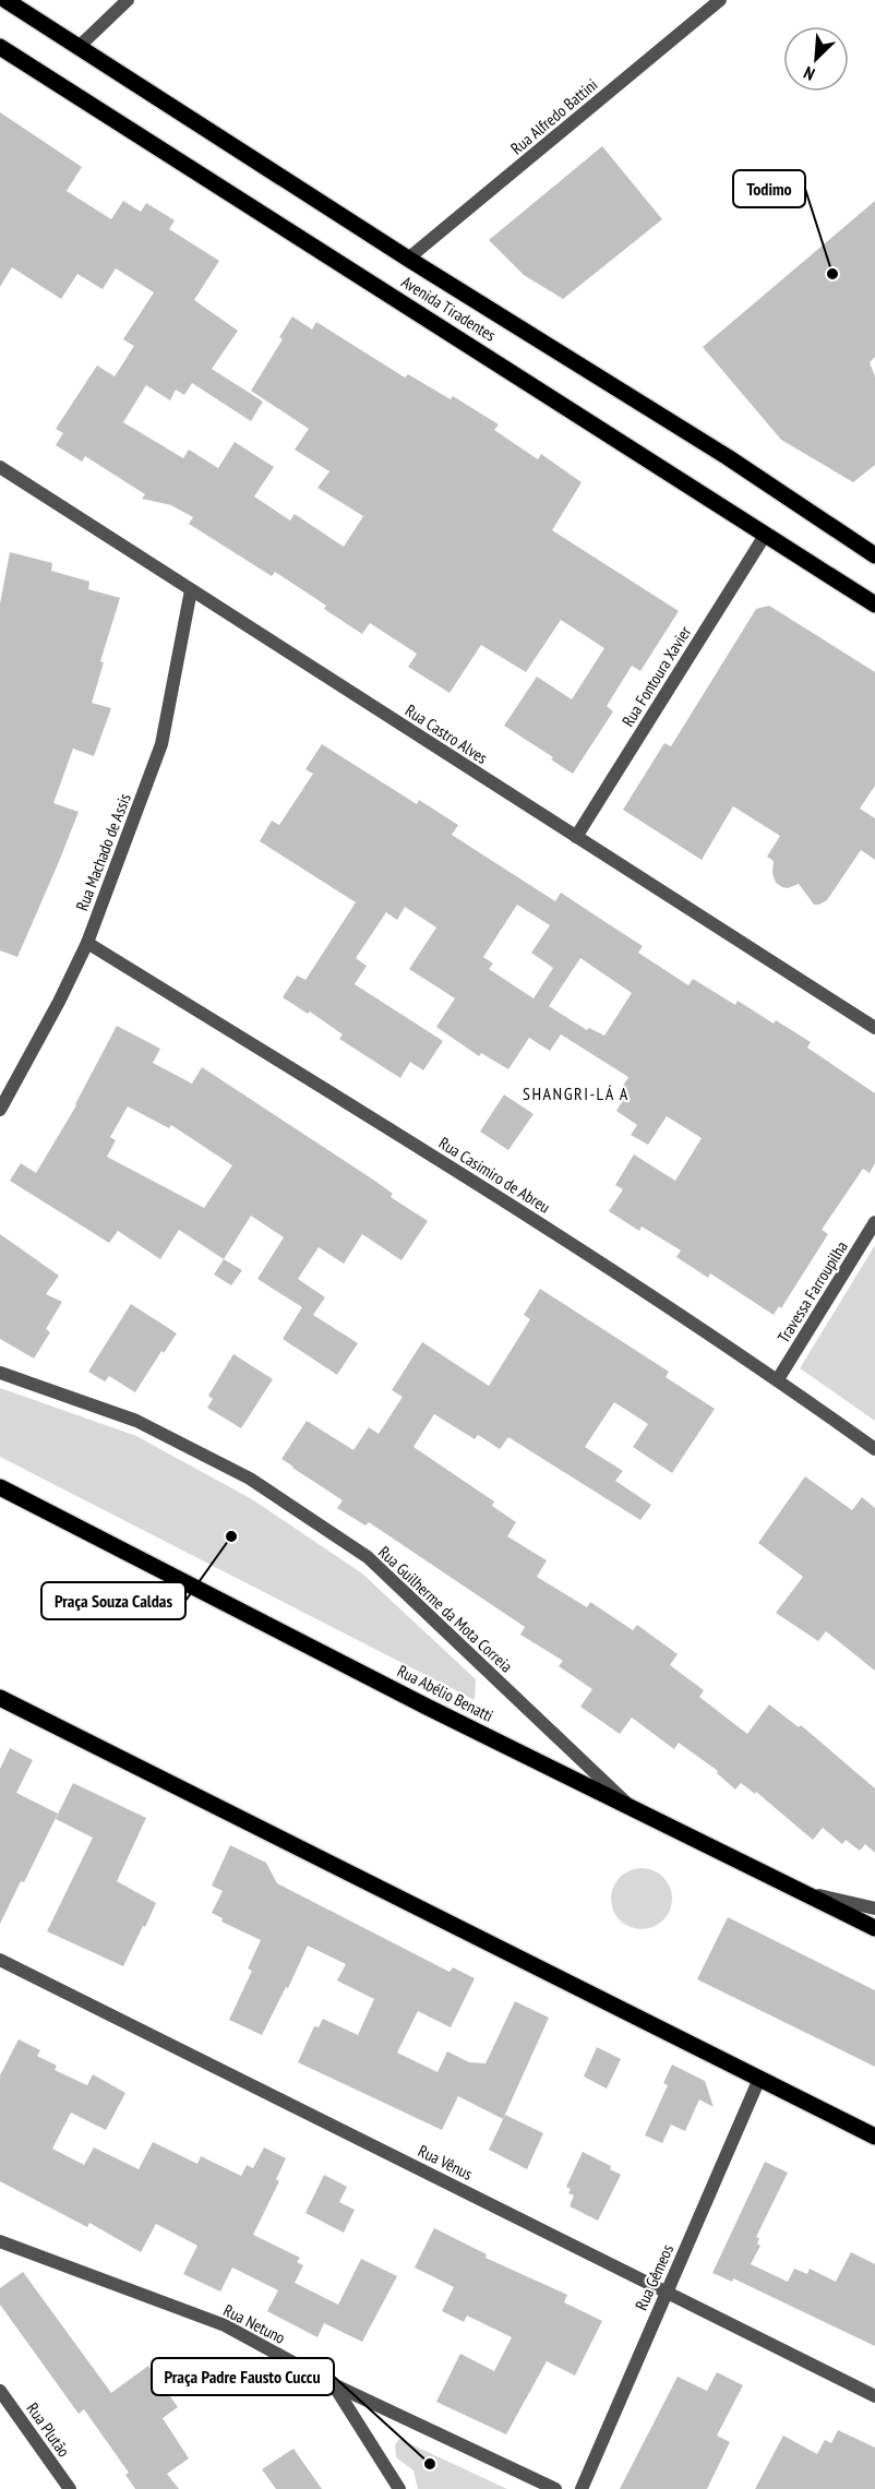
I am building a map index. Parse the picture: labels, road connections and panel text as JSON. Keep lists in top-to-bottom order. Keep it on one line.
{"streets":{"main road":["Avenida Tiradentes","Rua Abélio Benatti"],"street":["Rua Alfredo Battini","Rua Fontoura Xavier","Rua Castro Alves","Rua Machado de Assis","Rua Casimiro de Abreu","Travessa Farroupilha","Rua Guilherme da Mota Correia","Rua Vênus","Rua Gêmeos","Rua Netuno","Rua Plutão"]},"crossings":[["Rua Alfredo Battini","Avenida Tiradentes"],["Avenida Tiradentes","Rua Fontoura Xavier"],["Rua Fontoura Xavier","Rua Castro Alves"],["Rua Castro Alves","Rua Machado de Assis"],["Rua Machado de Assis","Rua Casimiro de Abreu"],["Rua Casimiro de Abreu","Travessa Farroupilha"],["Rua Guilherme da Mota Correia","Rua Abélio Benatti"],["Rua Vênus","Rua Gêmeos"]],"districts":["SHANGRI-LÁ A"],"places":["Todimo","Praça Souza Caldas","Praça Padre Fausto Cuccu"],"north":"bottom left"}
